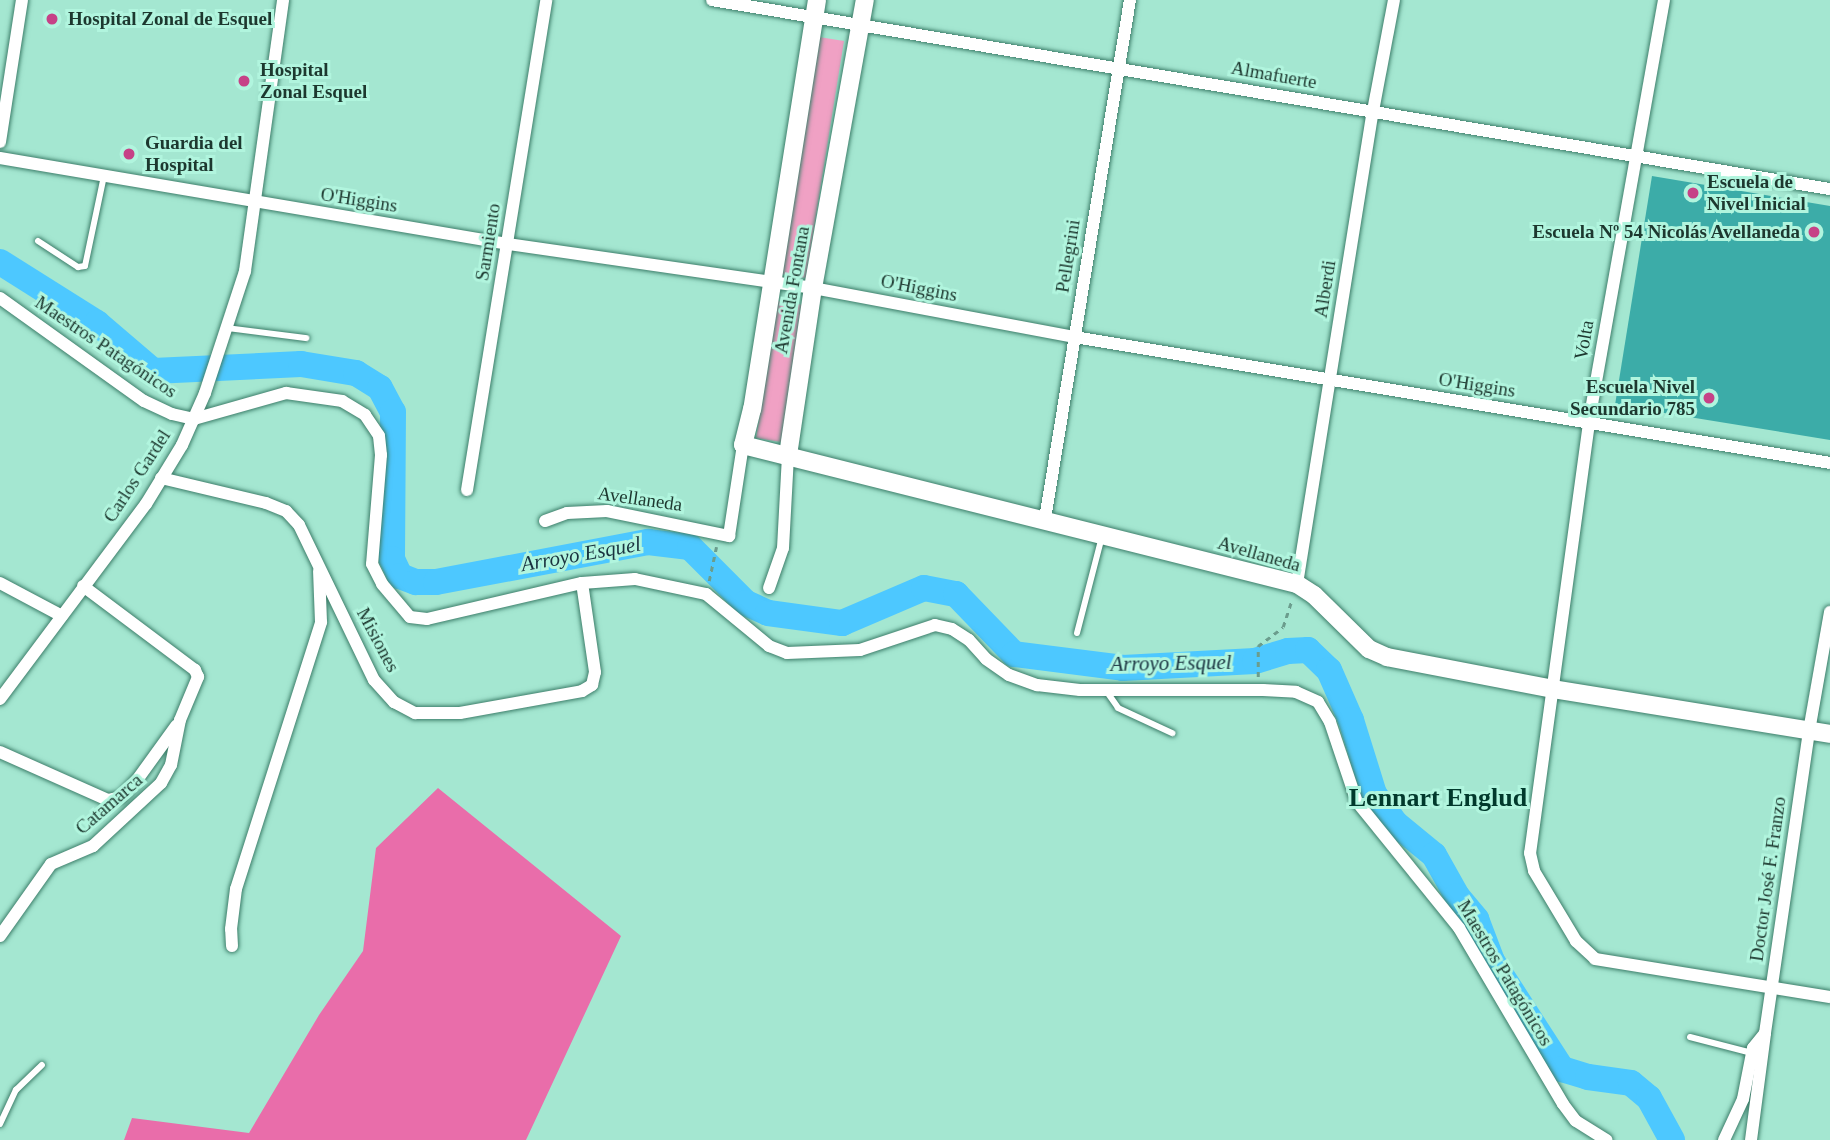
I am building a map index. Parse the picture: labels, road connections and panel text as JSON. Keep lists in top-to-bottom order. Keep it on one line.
{"streets":{"street":["Almafuerte","O'Higgins","Sarmiento","Pellegrini","Alberdi","Avenida Fontana","Volta","Maestros Patagónicos","Carlos Gardel","Avellaneda","Misiones","Catamarca","Doctor José F. Franzo"]},"crossings":[["Almafuerte","Pellegrini"],["Almafuerte","Alberdi"],["Almafuerte","Avenida Fontana"],["Almafuerte","Volta"],["O'Higgins","Sarmiento"],["O'Higgins","Pellegrini"],["O'Higgins","Alberdi"],["O'Higgins","Avenida Fontana"],["O'Higgins","Volta"],["O'Higgins","Carlos Gardel"],["Pellegrini","Avellaneda"],["Alberdi","Avellaneda"],["Avenida Fontana","Avellaneda"],["Volta","Avellaneda"],["Volta","Doctor José F. Franzo"],["Maestros Patagónicos","Carlos Gardel"],["Maestros Patagónicos","Misiones"],["Carlos Gardel","Misiones"],["Carlos Gardel","Catamarca"],["Avellaneda","Doctor José F. Franzo"]],"districts":["Lennart Englud"],"water":["Arroyo Esquel"],"places":["Hospital Zonal de Esquel","Hospital Zonal Esquel","Guardia del Hospital","Escuela de Nivel Inicial","Escuela Nº 54 Nicolás Avellaneda","Escuela Nivel Secundario 785"]}
